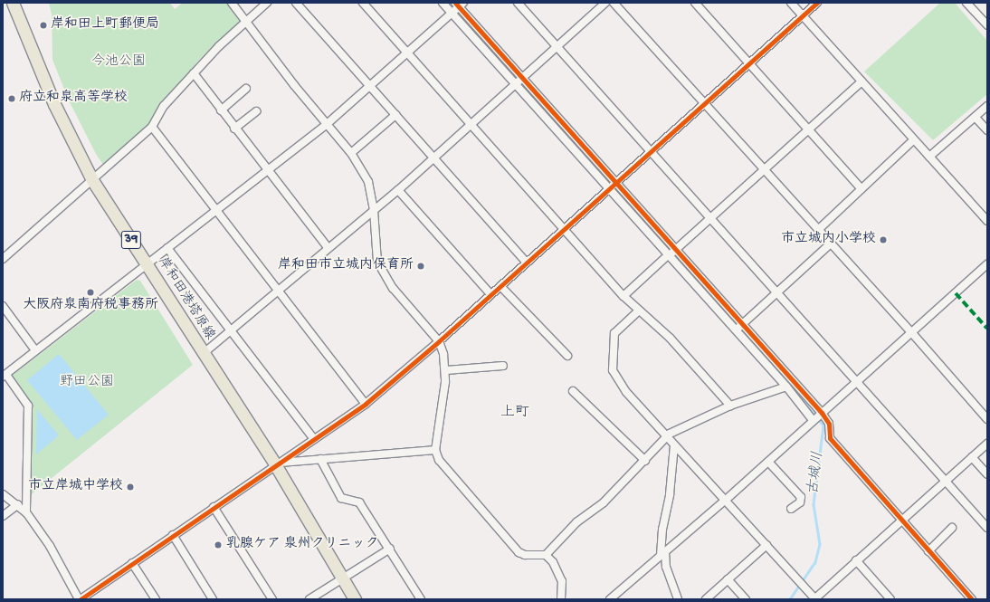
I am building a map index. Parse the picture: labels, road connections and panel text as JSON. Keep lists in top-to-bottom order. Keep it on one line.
{"streets":{"main road":["39","岸和田港塔原線"]},"districts":["上町"],"water":["古城川"],"parks":["今池公園","野田公園"],"places":["岸和田上町郵便局","府立和泉高等学校","市立城内小学校","岸和田市立城内保育所","大阪府泉南府税事務所","市立岸城中学校","乳腺ケア 泉州クリニック"]}
